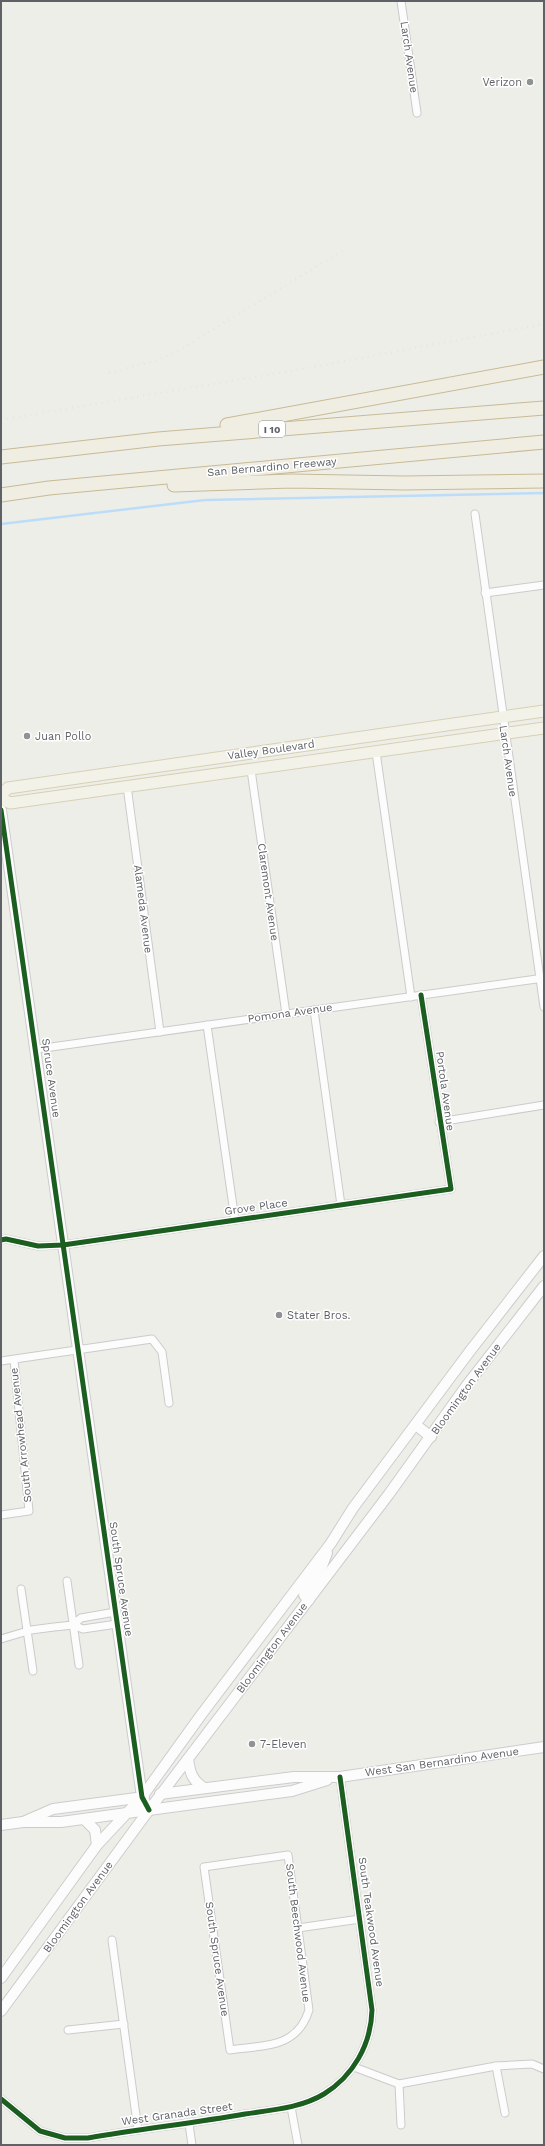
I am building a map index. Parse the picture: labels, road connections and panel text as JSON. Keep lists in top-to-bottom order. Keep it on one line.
{"streets":{"highway":["I 10","San Bernardino Freeway"],"main road":["Valley Boulevard","Spruce Avenue","Bloomington Avenue","South Spruce Avenue","West San Bernardino Avenue"],"street":["Larch Avenue","Claremont Avenue","Alameda Avenue","Pomona Avenue","Portola Avenue","Grove Place","South Arrowhead Avenue","South Teakwood Avenue","South Beechwood Avenue","West Granada Street"]},"crossings":[["Larch Avenue","Valley Boulevard"],["Larch Avenue","Pomona Avenue"],["Valley Boulevard","Claremont Avenue"],["Valley Boulevard","Alameda Avenue"],["Claremont Avenue","Pomona Avenue"],["Alameda Avenue","Pomona Avenue"],["Pomona Avenue","Spruce Avenue"],["Pomona Avenue","Portola Avenue"],["Spruce Avenue","Grove Place"],["Spruce Avenue","South Spruce Avenue"],["Portola Avenue","Grove Place"],["Bloomington Avenue","South Spruce Avenue"],["Bloomington Avenue","West San Bernardino Avenue"],["South Spruce Avenue","West San Bernardino Avenue"],["South Spruce Avenue","South Beechwood Avenue"],["West San Bernardino Avenue","South Teakwood Avenue"],["South Teakwood Avenue","West Granada Street"]],"places":["Verizon","Juan Pollo","Stater Bros.","7-Eleven"]}
